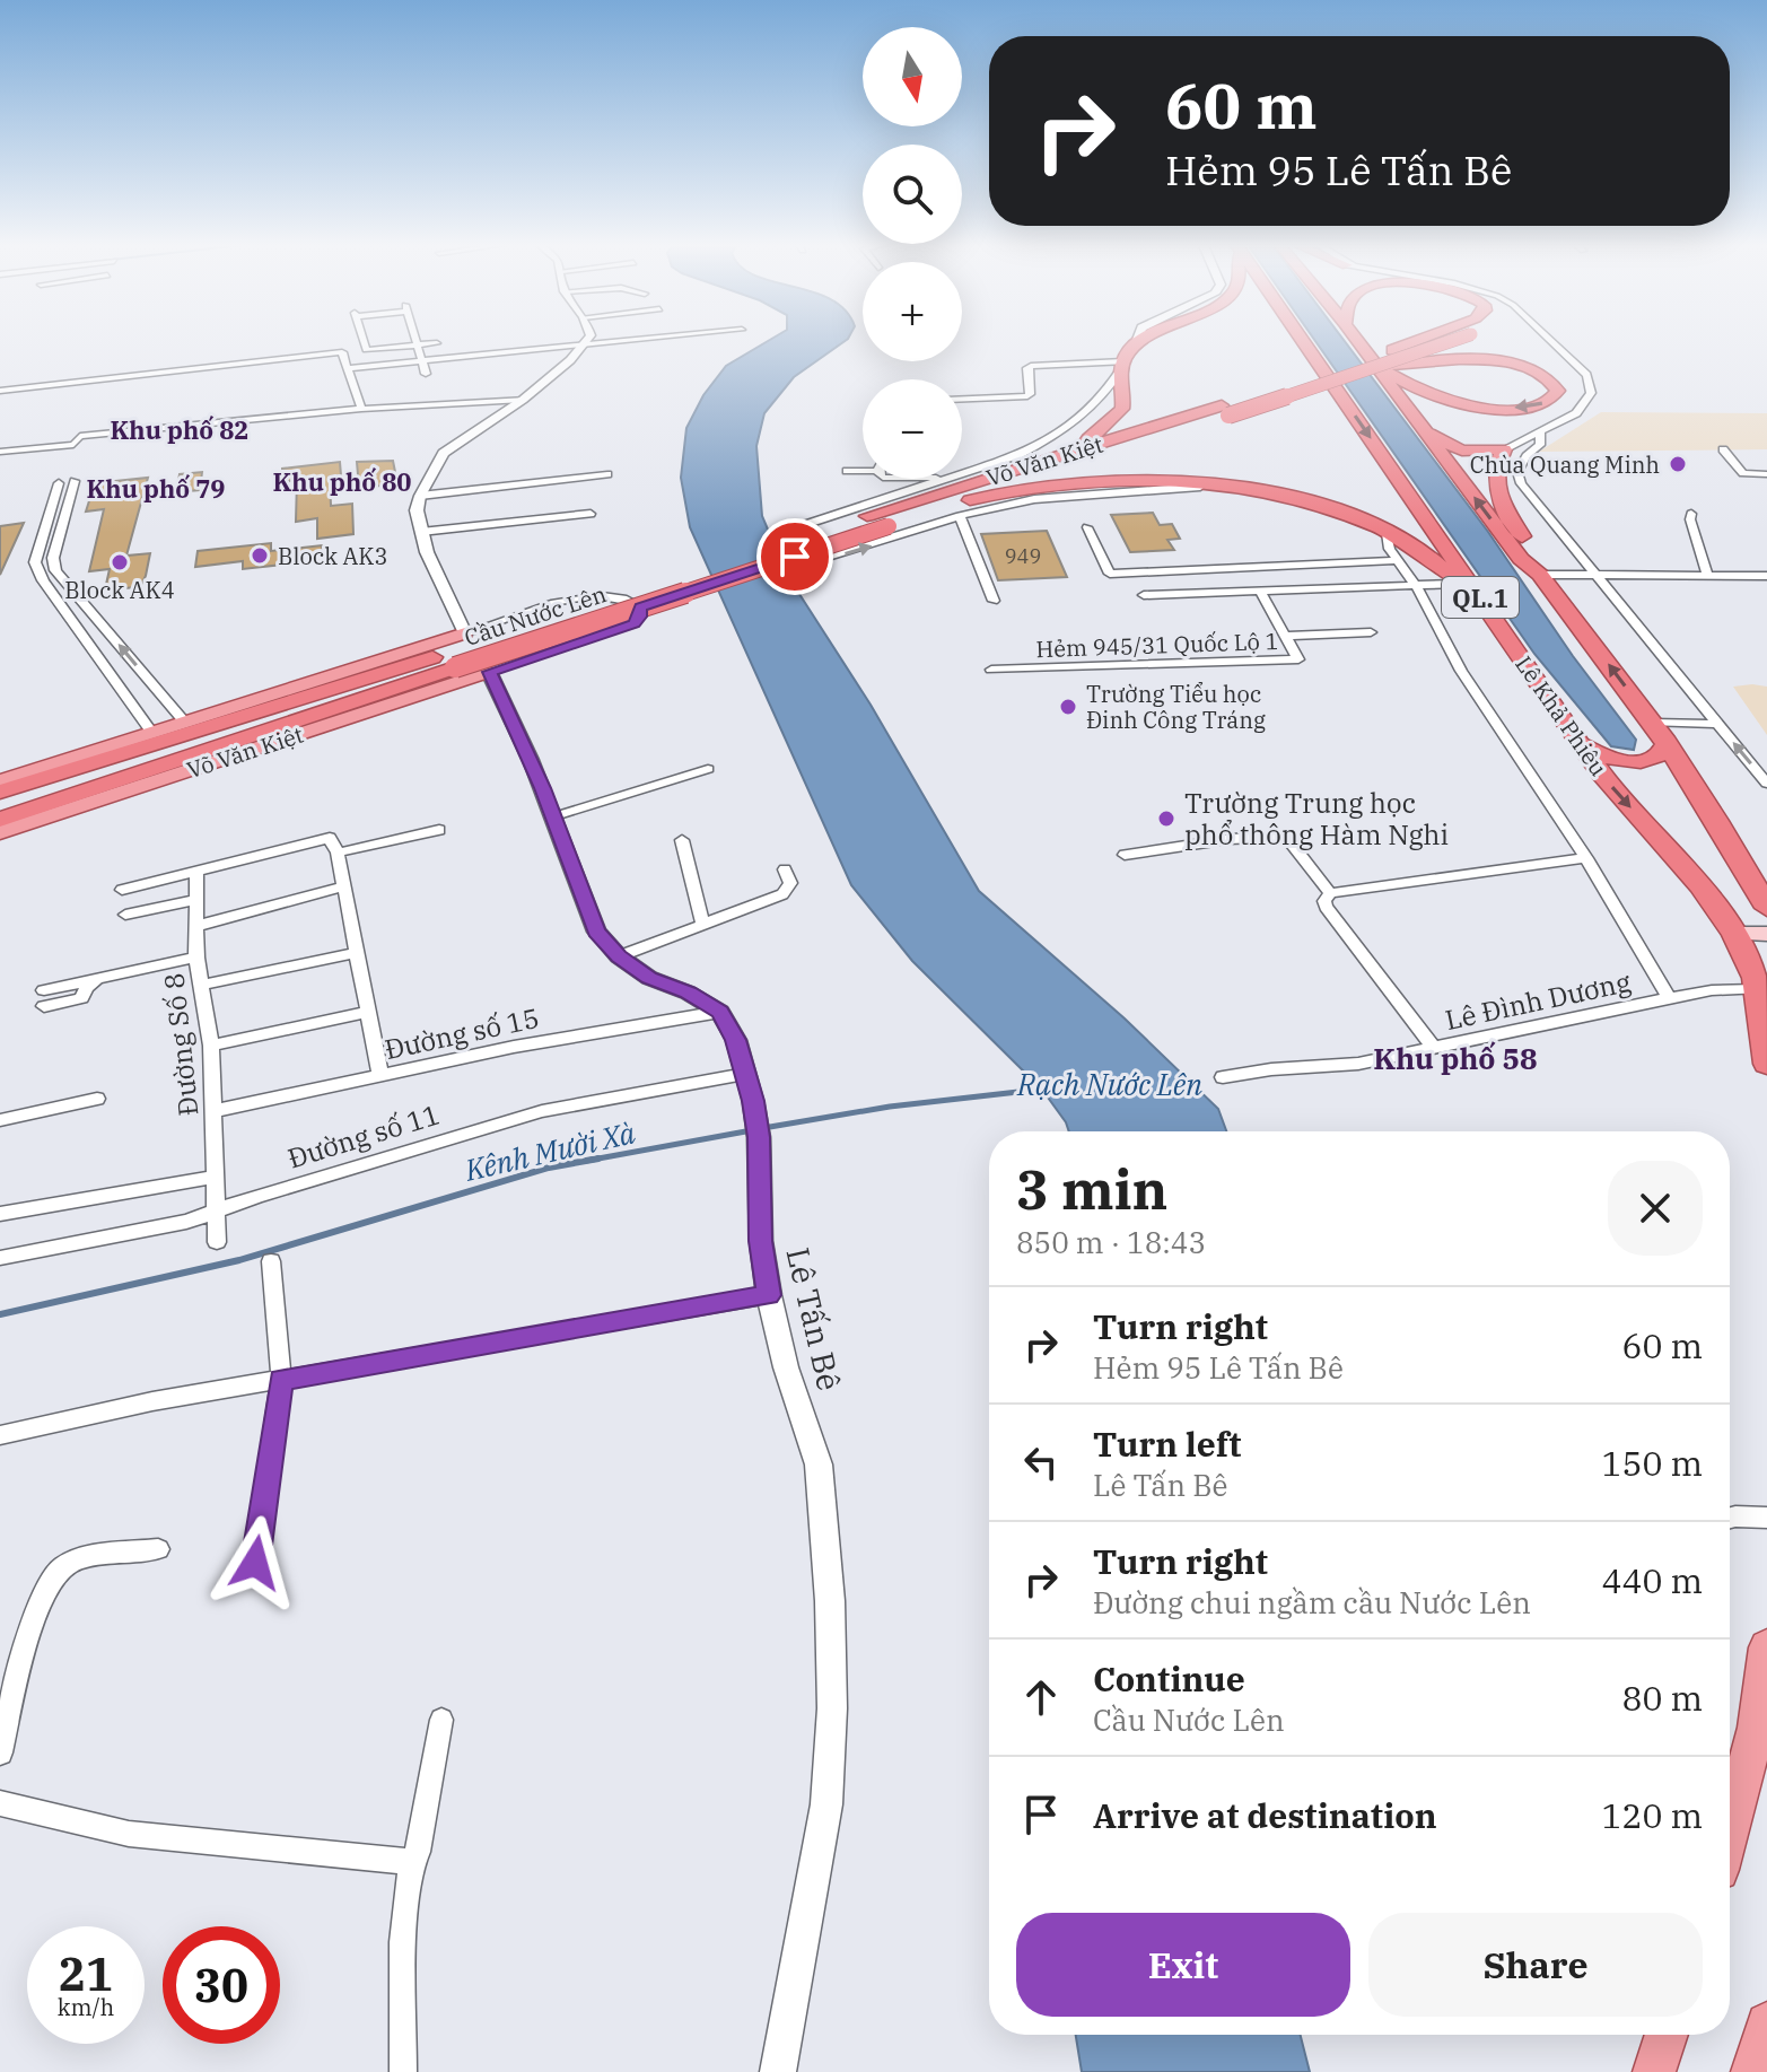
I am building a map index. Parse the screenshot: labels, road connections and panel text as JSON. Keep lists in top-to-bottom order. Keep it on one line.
{"streets":{"highway":["Võ Văn Kiệt","QL.1","Cầu Nước Lên","Lê Khả Phiêu"],"street":["Hẻm 945/31 Quốc Lộ 1","Lê Đình Dương","Đường số 15","Đường Số 8","Đường số 11","Lê Tấn Bê"]},"crossings":[["Võ Văn Kiệt","Cầu Nước Lên"],["Lê Khả Phiêu","Lê Đình Dương"],["Đường số 15","Đường Số 8"],["Đường số 15","Lê Tấn Bê"],["Đường Số 8","Đường số 11"],["Đường số 11","Lê Tấn Bê"]],"districts":["Khu phố 82","Khu phố 80","Khu phố 79","Khu phố 58"],"water":["Rạch Nước Lên","Kênh Mười Xà"],"places":["Chùa Quang Minh","Block AK3","Block AK4","Trường Tiểu học Đinh Công Tráng","Trường Trung học phổ thông Hàm Nghi"],"house_numbers":["949"],"north":"bottom","page":{"map_buttons":["+","−"],"turn":["60 m","Hẻm 95 Lê Tấn Bê"],"heading":["3 min","850 m · 18:43"],"list":[{"name":"Turn right","note":"Hẻm 95 Lê Tấn Bê","value":"60 m"},{"name":"Turn left","note":"Lê Tấn Bê","value":"150 m"},{"name":"Turn right","note":"Đường chui ngầm cầu Nước Lên","value":"440 m"},{"name":"Continue","note":"Cầu Nước Lên","value":"80 m"},{"name":"Arrive at destination","value":"120 m"}],"buttons":["Exit","Share"],"speed":"21 km/h","limit":"30"}}
